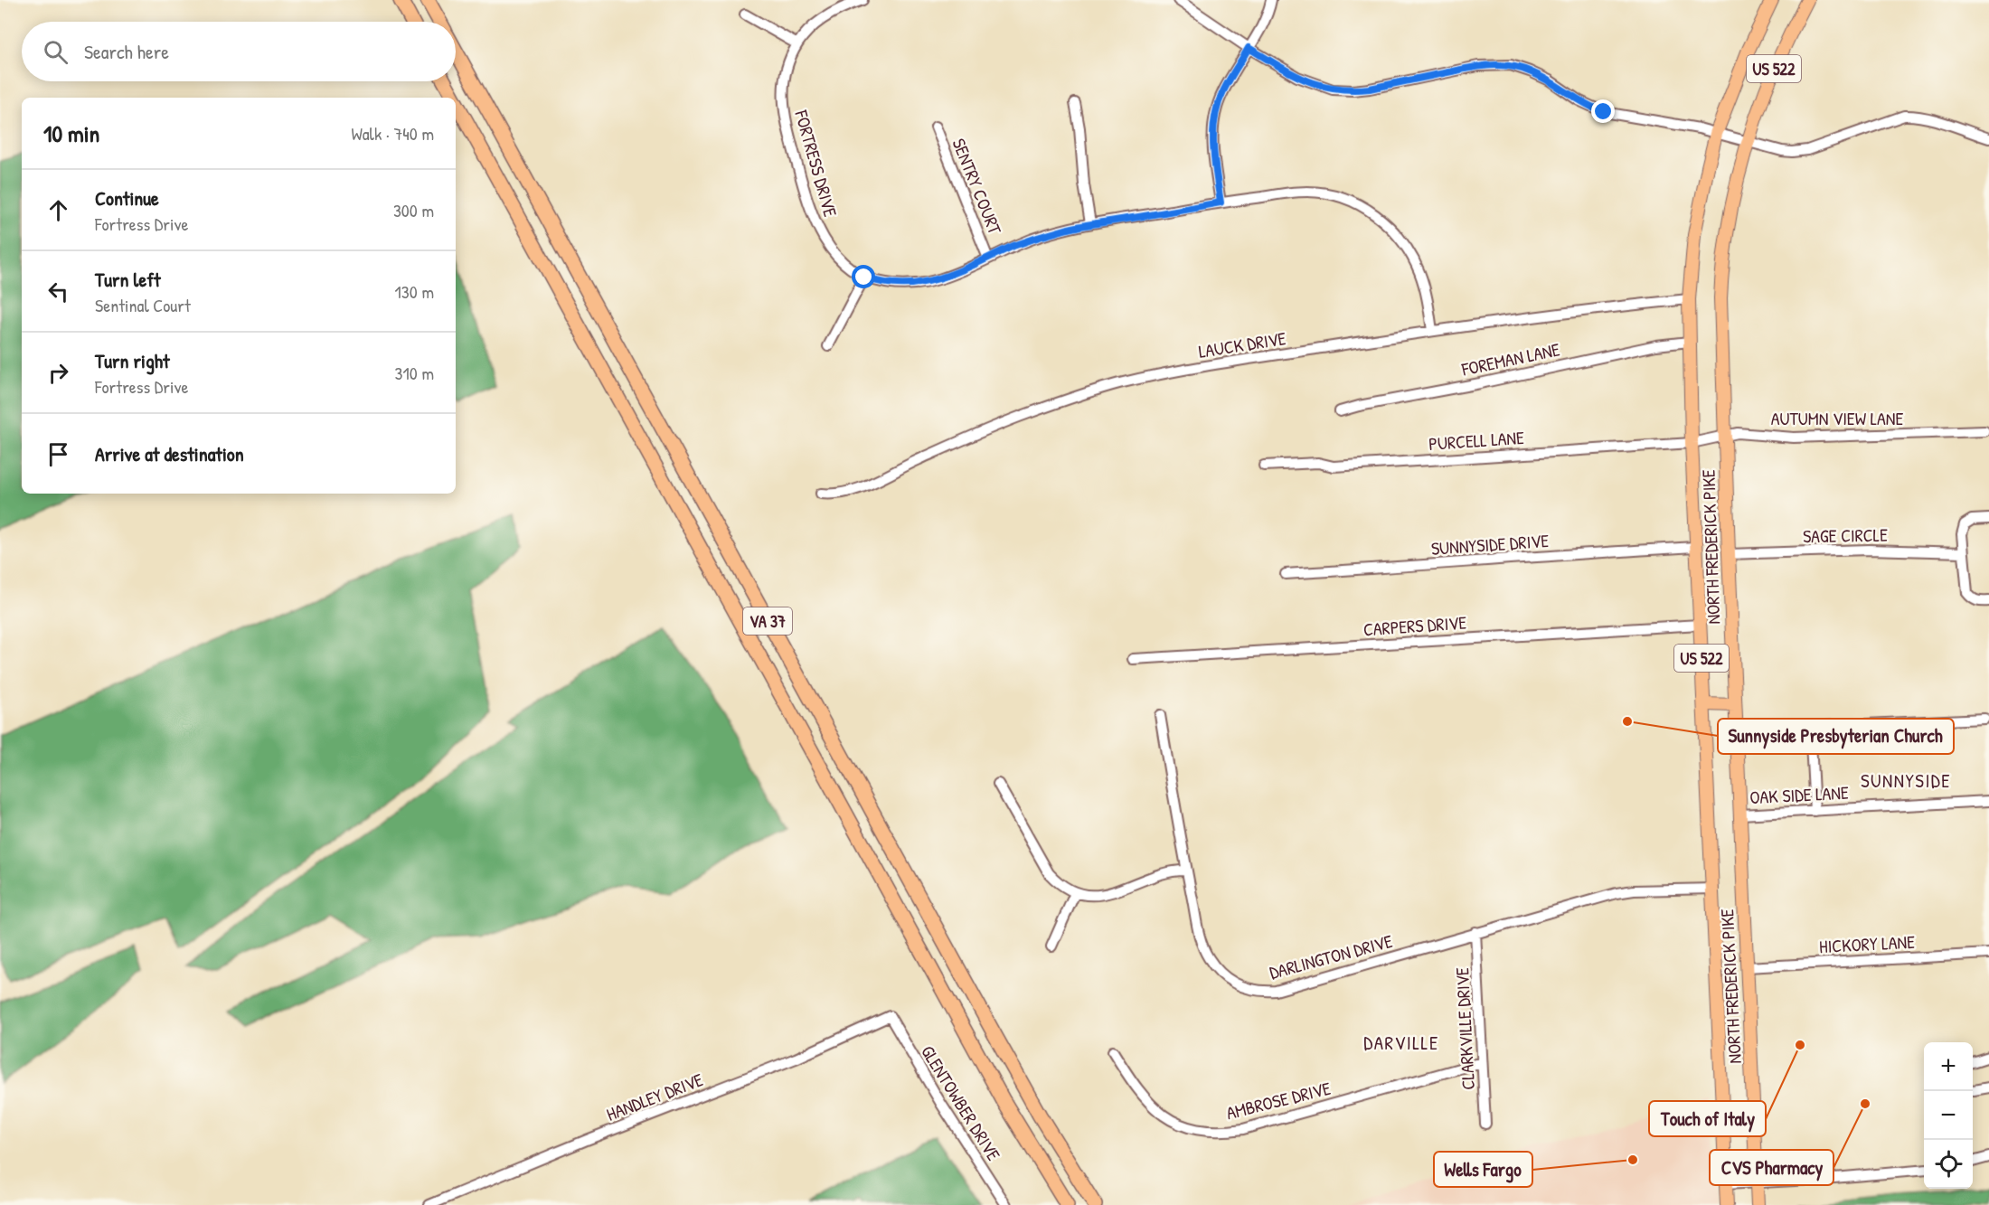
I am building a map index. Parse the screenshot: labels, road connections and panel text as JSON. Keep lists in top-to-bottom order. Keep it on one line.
{"streets":{"highway":["VA 37"],"main road":["US 522","NORTH FREDERICK PIKE"],"street":["FORTRESS DRIVE","SENTRY COURT","LAUCK DRIVE","FOREMAN LANE","AUTUMN VIEW LANE","PURCELL LANE","SAGE CIRCLE","SUNNYSIDE DRIVE","CARPERS DRIVE","OAK SIDE LANE","HICKORY LANE","DARLINGTON DRIVE","CLARKVILLE DRIVE","HANDLEY DRIVE","AMBROSE DRIVE","GLENTOWBER DRIVE"]},"crossings":[["FORTRESS DRIVE","SENTRY COURT"],["FORTRESS DRIVE","LAUCK DRIVE"],["LAUCK DRIVE","NORTH FREDERICK PIKE"],["FOREMAN LANE","NORTH FREDERICK PIKE"],["AUTUMN VIEW LANE","PURCELL LANE"],["AUTUMN VIEW LANE","NORTH FREDERICK PIKE"],["PURCELL LANE","NORTH FREDERICK PIKE"],["SAGE CIRCLE","NORTH FREDERICK PIKE"],["SUNNYSIDE DRIVE","NORTH FREDERICK PIKE"],["NORTH FREDERICK PIKE","CARPERS DRIVE"],["NORTH FREDERICK PIKE","OAK SIDE LANE"],["NORTH FREDERICK PIKE","HICKORY LANE"],["NORTH FREDERICK PIKE","DARLINGTON DRIVE"],["DARLINGTON DRIVE","CLARKVILLE DRIVE"],["CLARKVILLE DRIVE","AMBROSE DRIVE"],["HANDLEY DRIVE","GLENTOWBER DRIVE"]],"districts":["SUNNYSIDE","DARVILLE"],"places":["Sunnyside Presbyterian Church","Touch of Italy","CVS Pharmacy","Wells Fargo"],"page":{"search":"Search here","heading":["10 min","Walk · 740 m"],"list":[["Continue","Fortress Drive","300 m"],["Turn left","Sentinal Court","130 m"],["Turn right","Fortress Drive","310 m"],"Arrive at destination"],"map_buttons":["+","−"]}}
